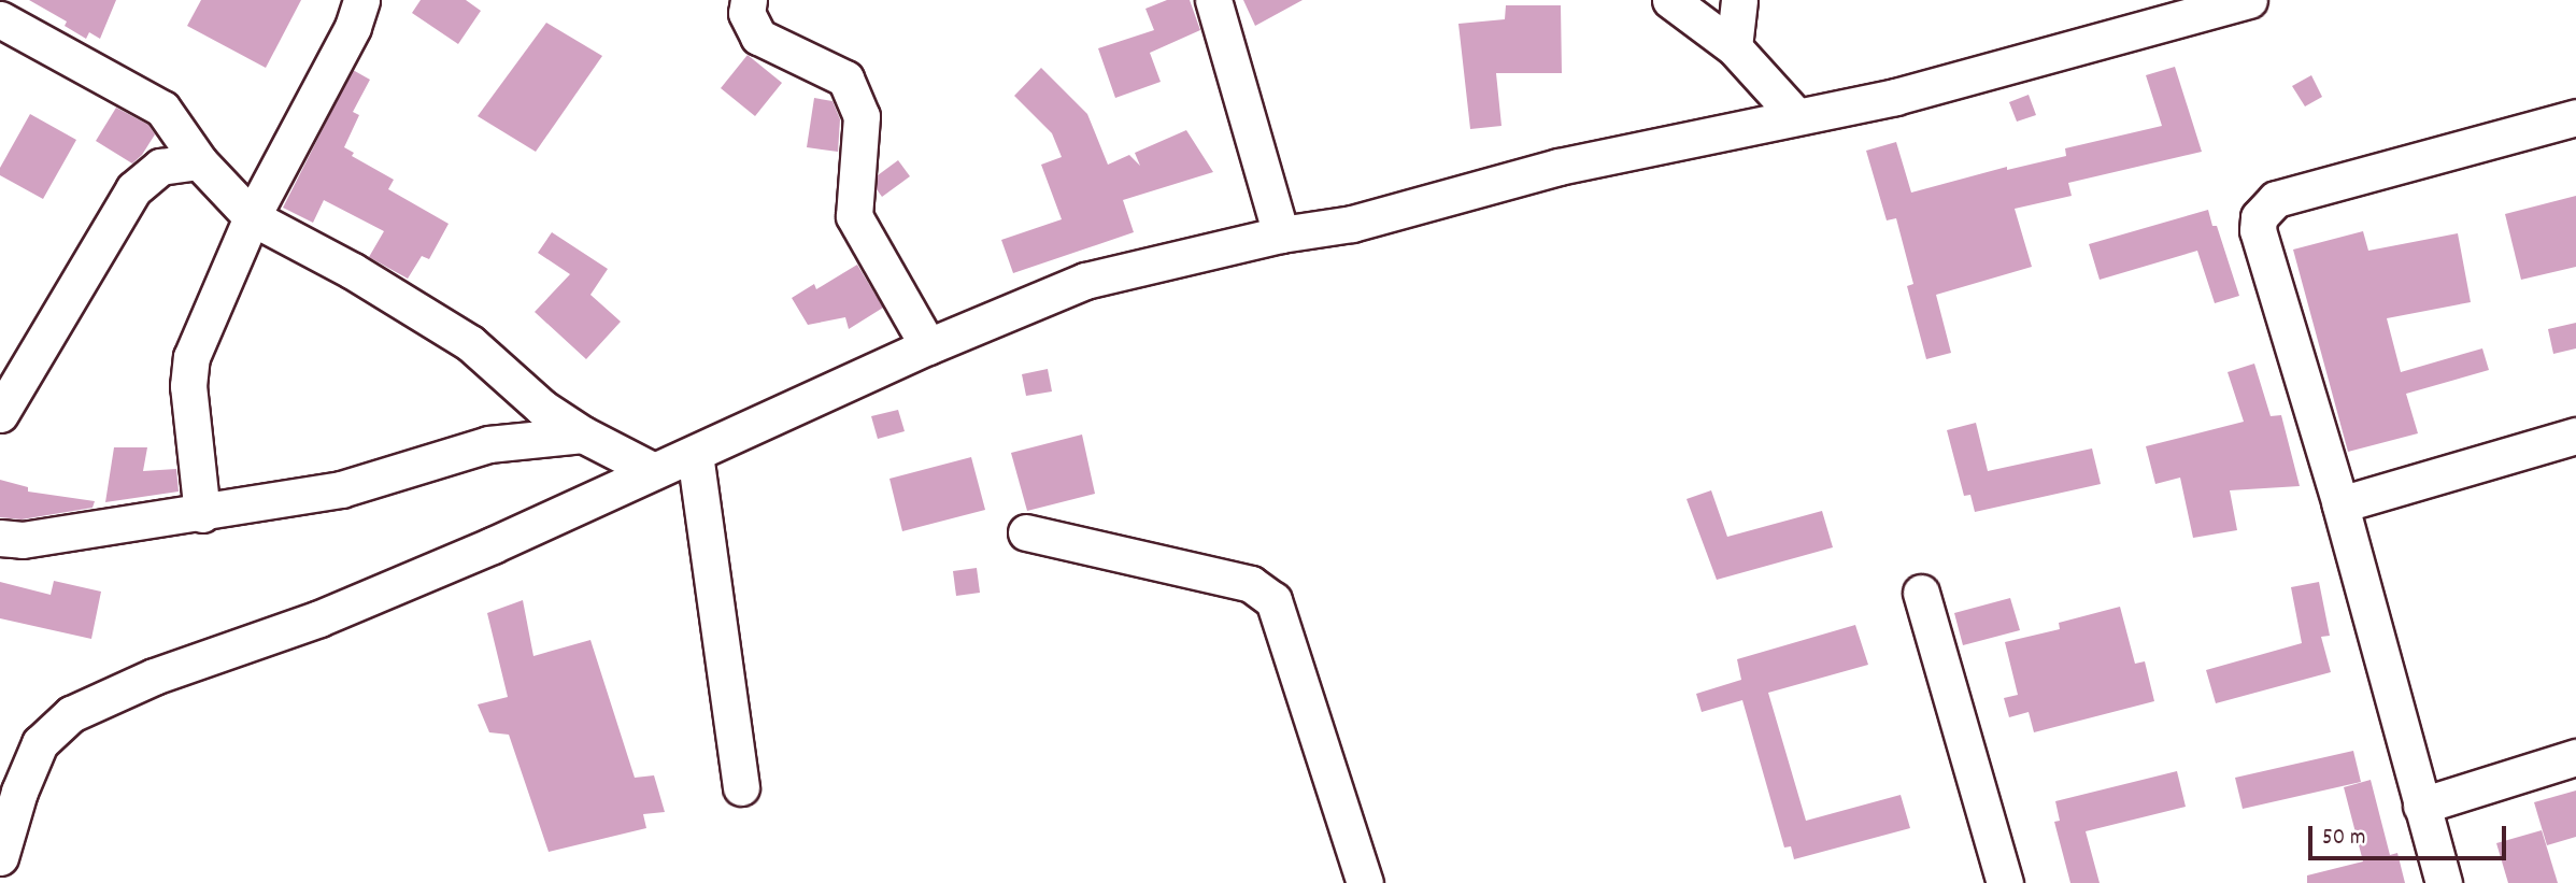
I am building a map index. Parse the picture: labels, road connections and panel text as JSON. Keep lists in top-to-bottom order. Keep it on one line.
{"scale_bar":"50 m"}
